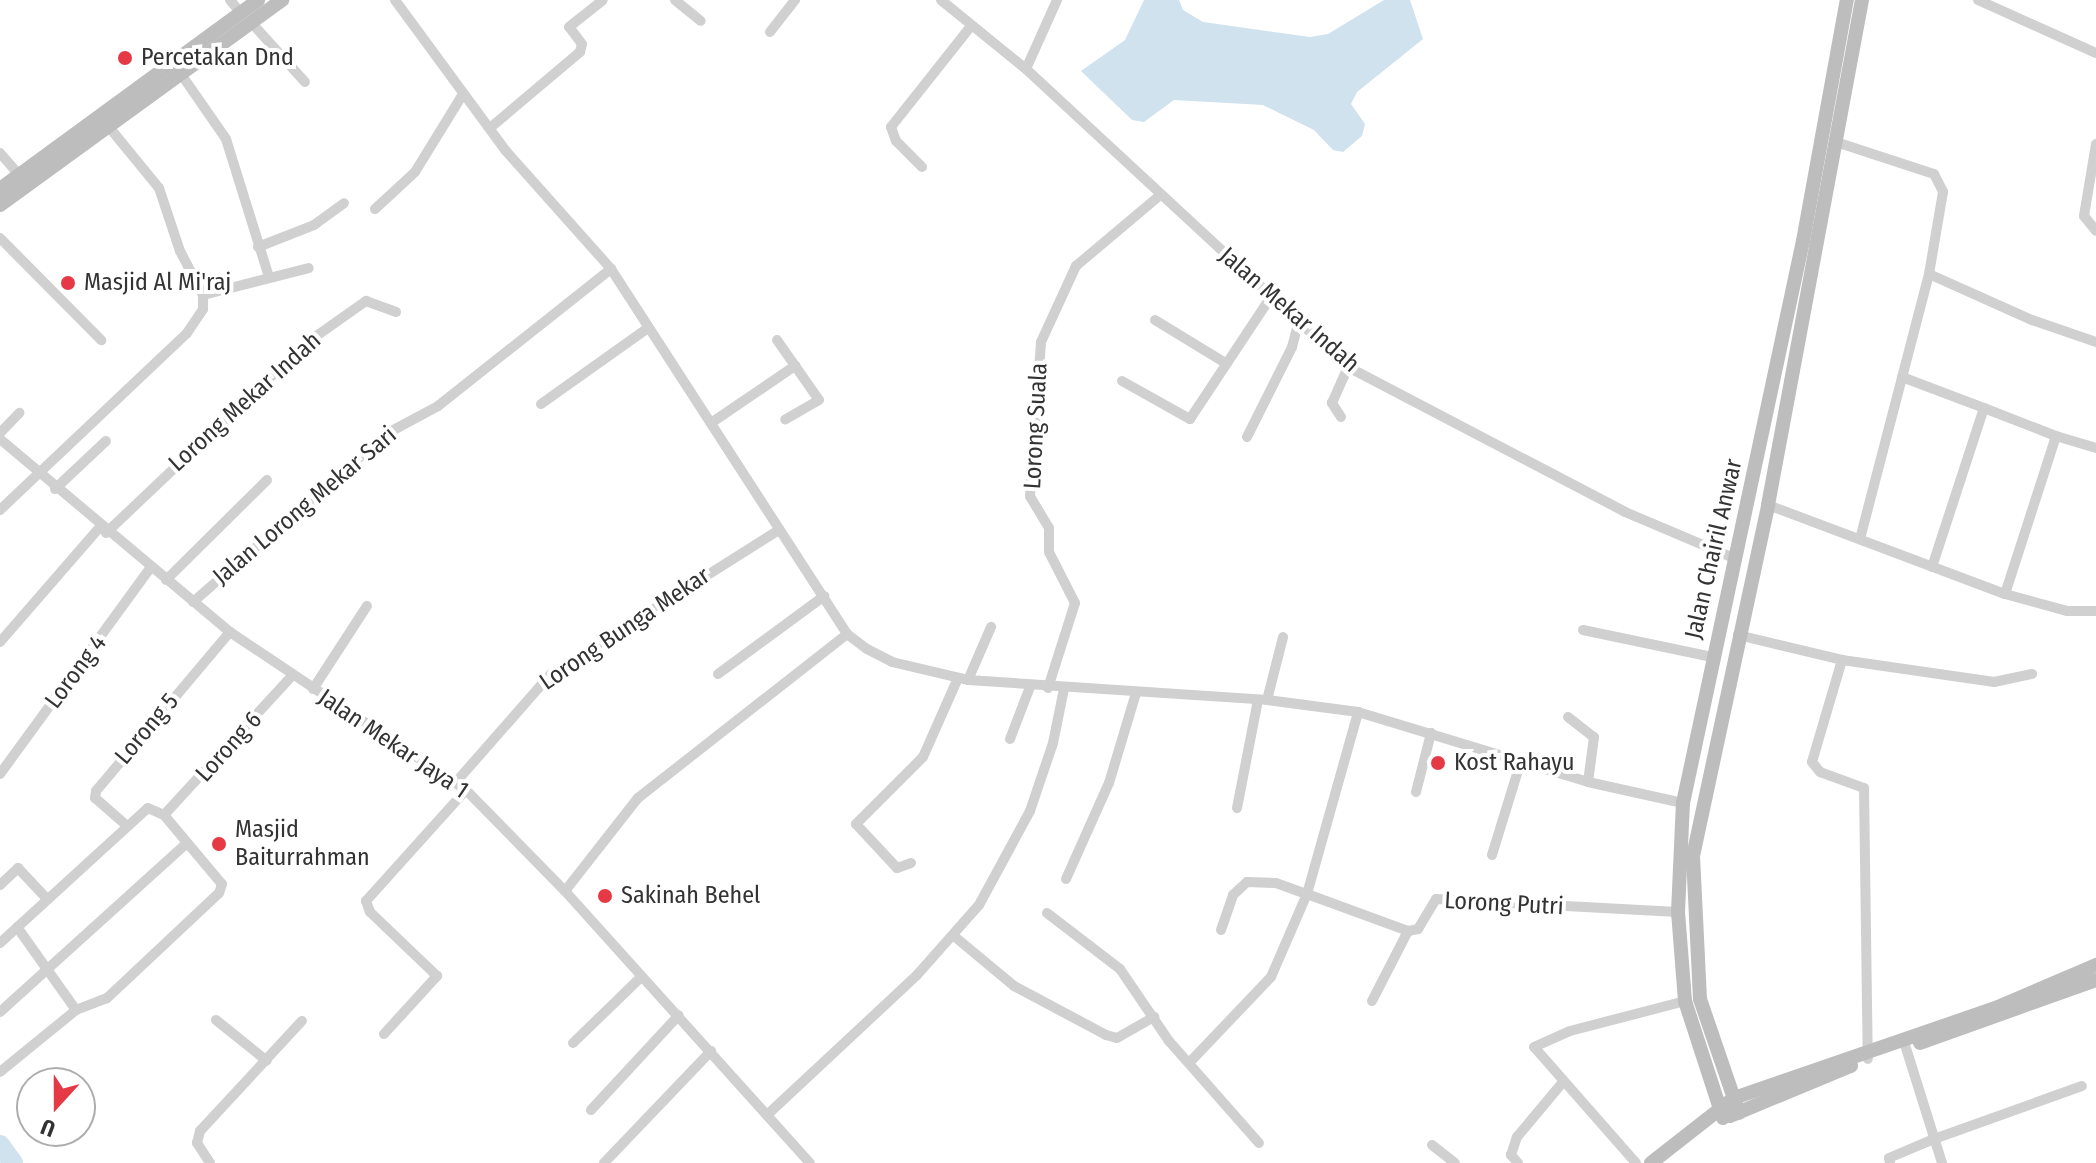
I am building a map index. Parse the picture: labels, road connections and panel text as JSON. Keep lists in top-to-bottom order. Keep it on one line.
{"streets":{"main road":["Jalan Chairil Anwar"],"street":["Jalan Mekar Indah","Lorong Mekar Indah","Lorong Suala","Jalan Lorong Mekar Sari","Lorong Bunga Mekar","Lorong 4","Lorong 5","Jalan Mekar Jaya 1","Lorong 6","Lorong Putri"]},"crossings":[["Jalan Mekar Indah","Lorong Suala"],["Jalan Mekar Indah","Jalan Chairil Anwar"],["Lorong Mekar Indah","Jalan Mekar Jaya 1"],["Jalan Lorong Mekar Sari","Jalan Mekar Jaya 1"],["Jalan Chairil Anwar","Lorong Putri"],["Lorong Bunga Mekar","Jalan Mekar Jaya 1"],["Lorong 4","Jalan Mekar Jaya 1"],["Lorong 5","Jalan Mekar Jaya 1"],["Jalan Mekar Jaya 1","Lorong 6"]],"places":["Percetakan Dnd","Masjid Al Mi'raj","Kost Rahayu","Masjid Baiturrahman","Sakinah Behel"],"north":"bottom"}
